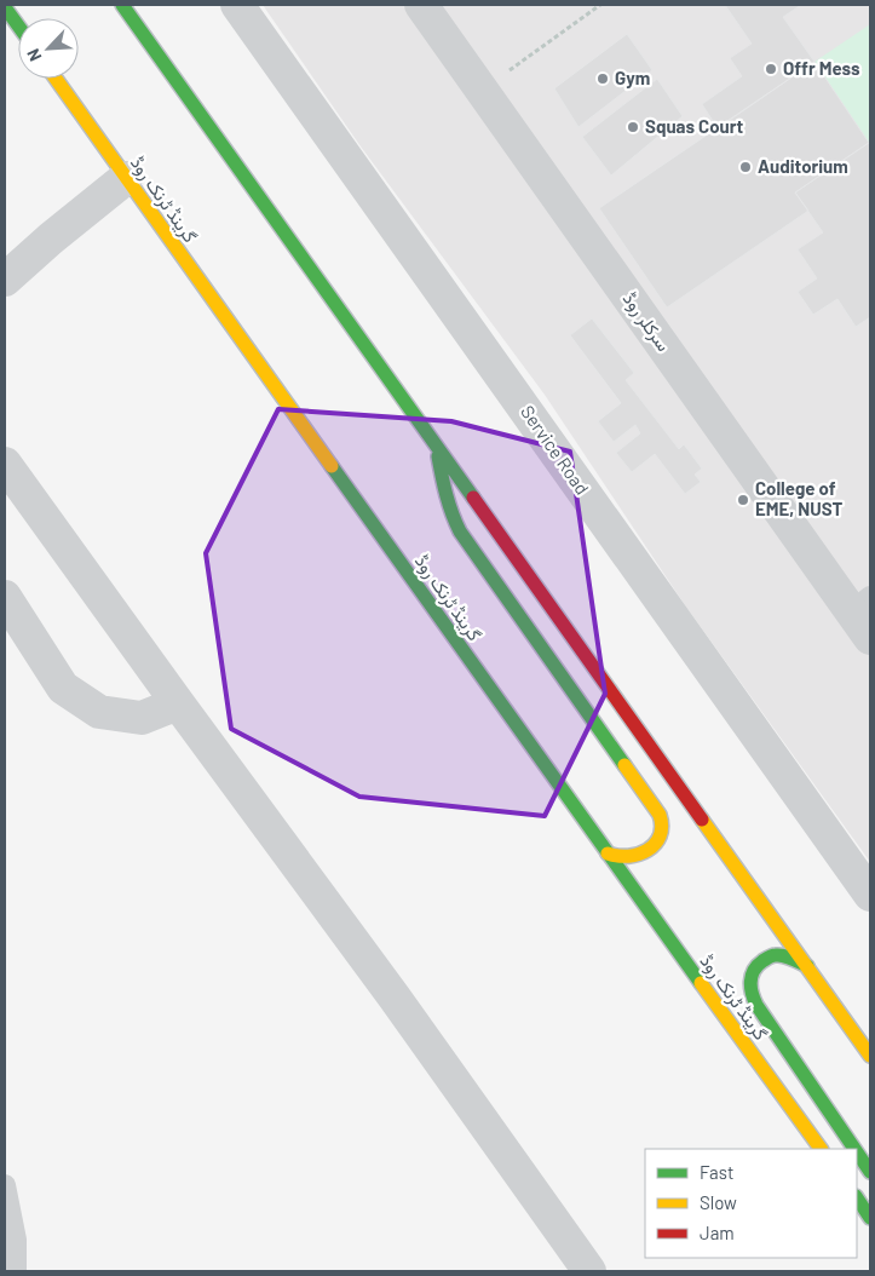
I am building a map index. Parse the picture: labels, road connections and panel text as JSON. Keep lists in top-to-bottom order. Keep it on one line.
{"streets":{"highway":["گرینڈ ٹرنک روڈ"],"street":["سرکلر روڈ","Service Road"]},"places":["Offr Mess","Gym","Squas Court","Auditorium","College of EME, NUST"],"legend":["Fast","Slow","Jam"],"north":"bottom left"}
